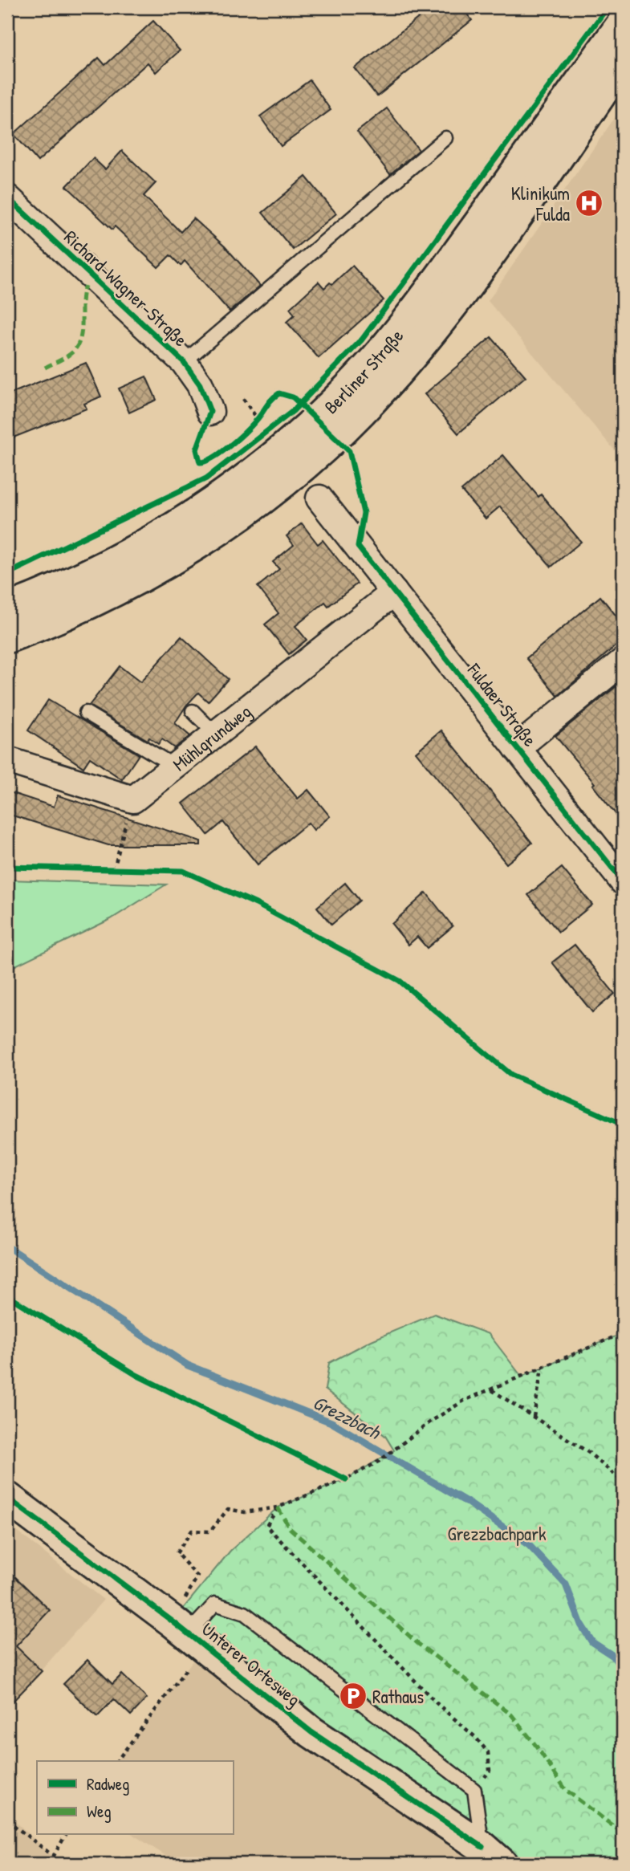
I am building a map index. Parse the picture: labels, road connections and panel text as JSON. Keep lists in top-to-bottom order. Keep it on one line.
{"streets":{"main road":["Berliner Straße","Unterer Ortesweg"],"street":["Richard-Wagner-Straße","Fuldaer Straße","Mühlgrundweg"]},"crossings":[["Fuldaer Straße","Mühlgrundweg"]],"water":["Grezzbach"],"parks":["Grezzbachpark"],"places":{"hospital":["Klinikum Fulda"],"parking":["Rathaus"]},"legend":["Radweg","Weg"]}
